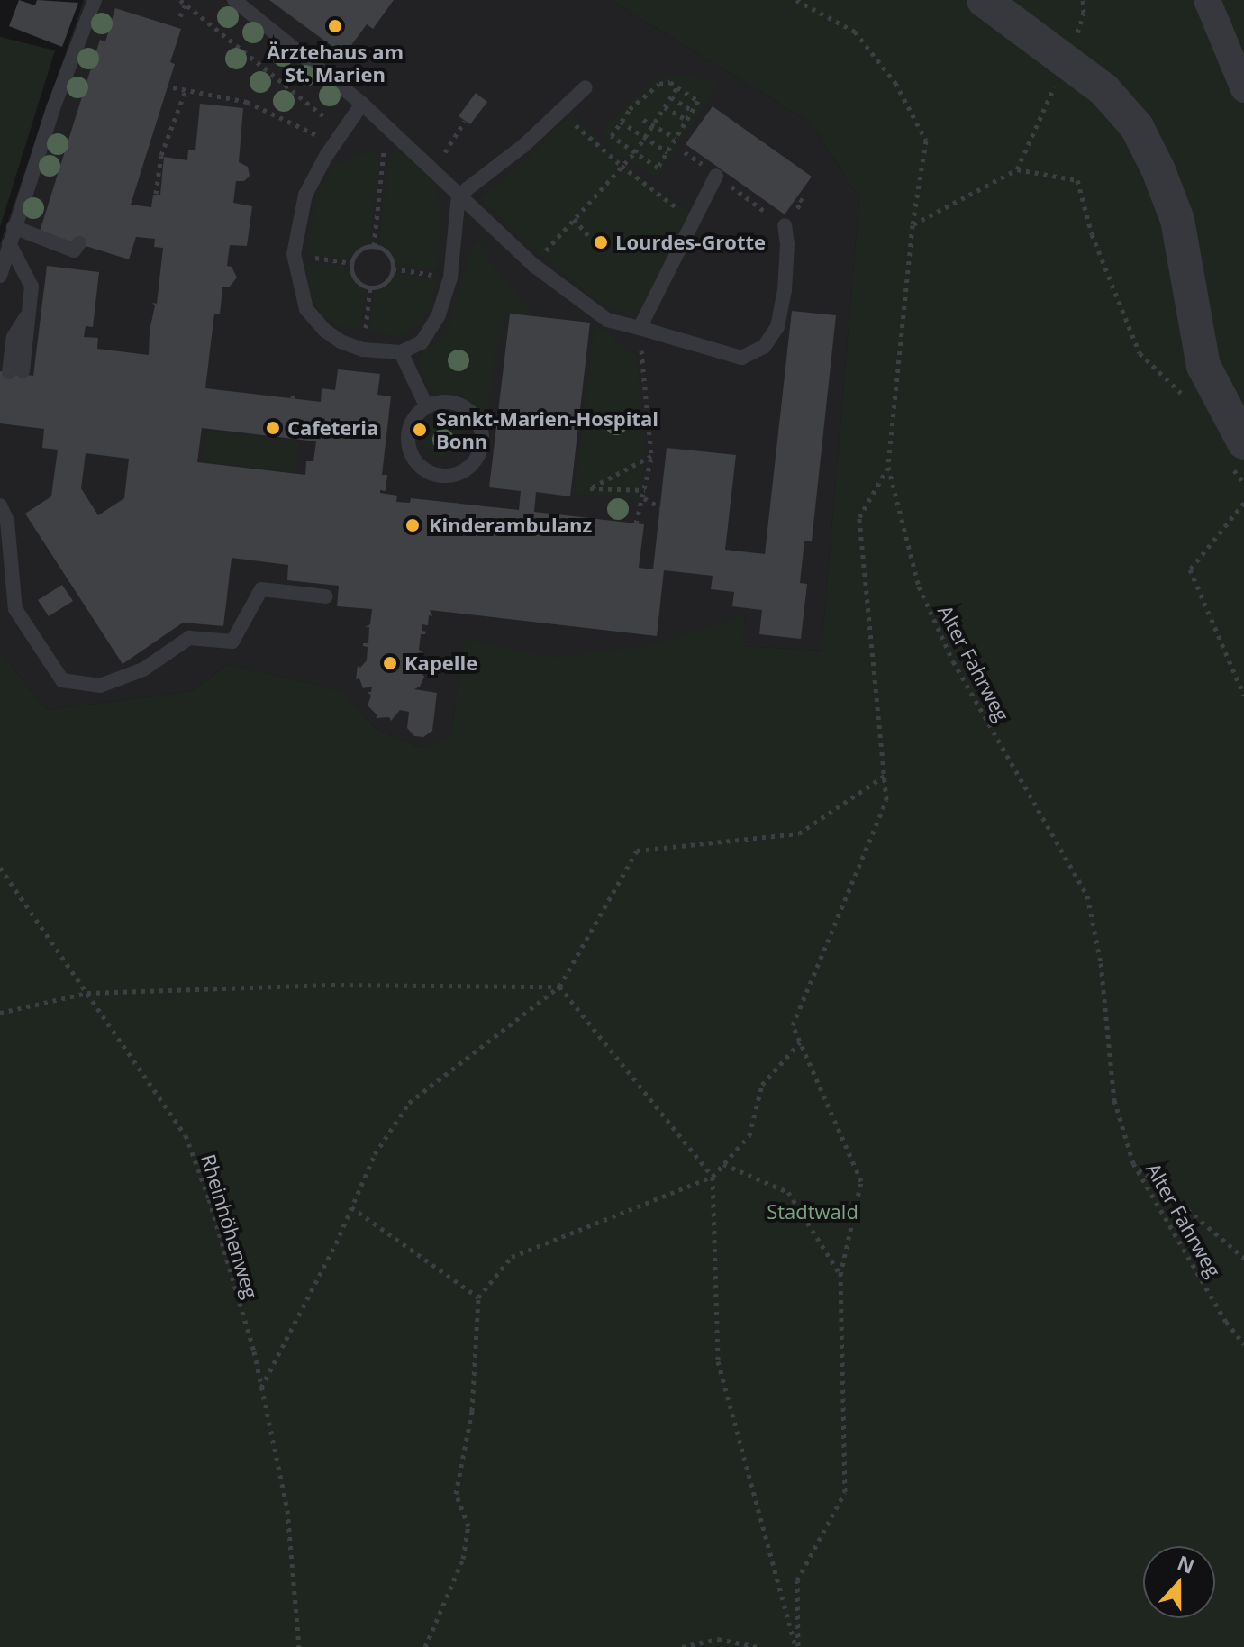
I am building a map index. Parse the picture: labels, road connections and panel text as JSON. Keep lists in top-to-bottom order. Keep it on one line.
{"streets":{"path":["Alter Fahrweg","Rheinhöhenweg"]},"parks":["Stadtwald"],"places":["Ärztehaus am St. Marien","Lourdes-Grotte","Cafeteria","Sankt-Marien-Hospital Bonn","Kinderambulanz","Kapelle"],"north":"top"}
